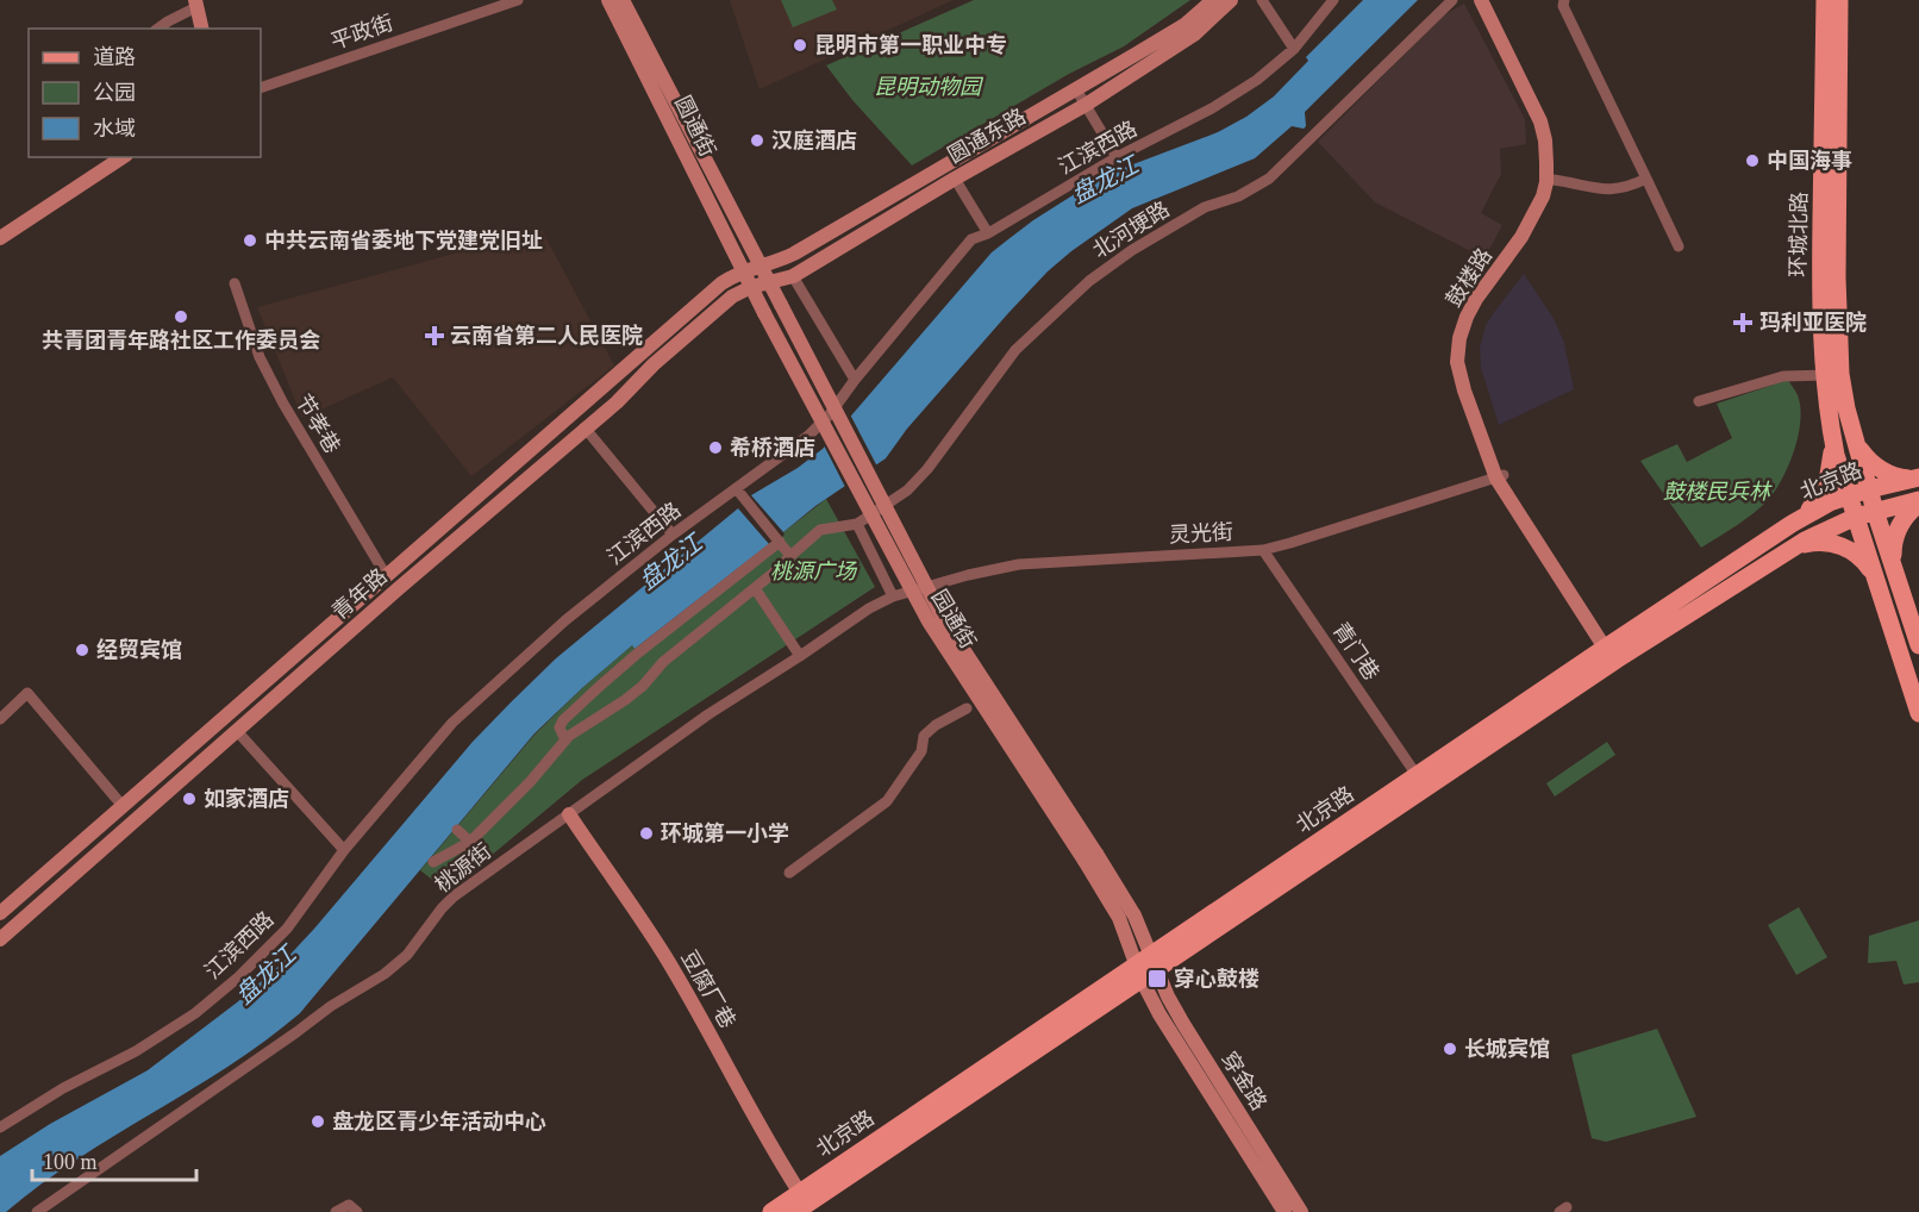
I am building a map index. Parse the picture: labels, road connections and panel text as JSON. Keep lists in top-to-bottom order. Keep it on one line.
{"streets":{"main road":["圆通街","圆通东路","环城北路","鼓楼路","北京路","青年路","园通街","豆腐厂巷","穿金路"],"street":["平政街","江滨西路","北河埂路","节孝巷","灵光街","青门巷","桃源街"]},"crossings":[["圆通街","圆通东路"],["圆通街","青年路"],["圆通街","园通街"],["圆通东路","青年路"],["圆通东路","园通街"],["环城北路","北京路"],["鼓楼路","北京路"],["鼓楼路","灵光街"],["节孝巷","青年路"],["北京路","园通街"],["北京路","青门巷"],["北京路","豆腐厂巷"],["北京路","穿金路"],["灵光街","青门巷"],["灵光街","桃源街"],["青年路","园通街"],["园通街","穿金路"],["桃源街","豆腐厂巷"]],"water":["盘龙江"],"parks":["昆明动物园","鼓楼民兵林","桃源广场"],"places":{"other":["昆明市第一职业中专","汉庭酒店","中国海事","中共云南省委地下党建党旧址","共青团青年路社区工作委员会","希桥酒店","经贸宾馆","如家酒店","环城第一小学","长城宾馆","盘龙区青少年活动中心"],"health":["玛利亚医院","云南省第二人民医院"],"transit":["穿心鼓楼"]},"legend":["道路","公园","水域"],"scale_bar":"100 m"}
